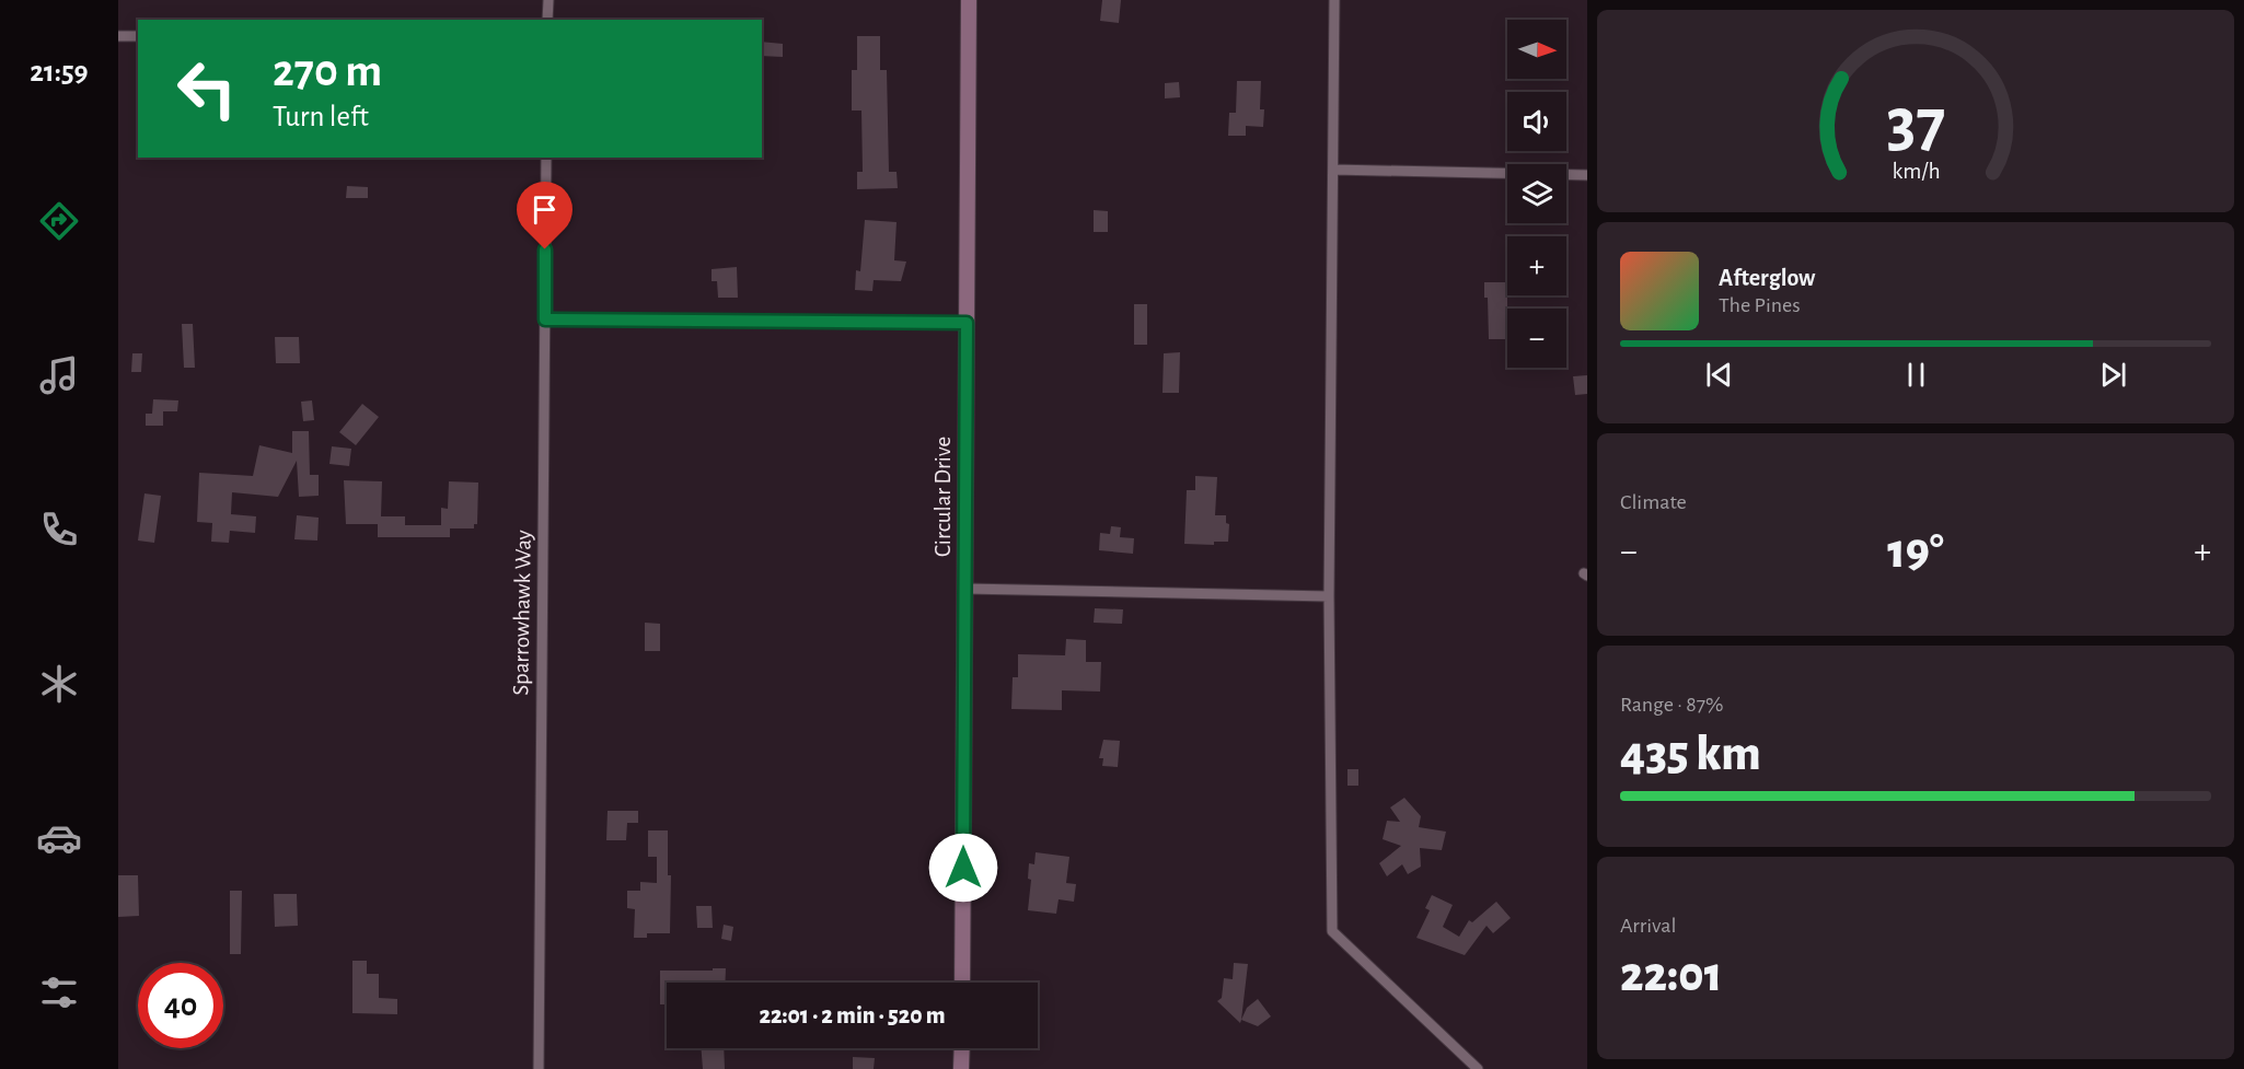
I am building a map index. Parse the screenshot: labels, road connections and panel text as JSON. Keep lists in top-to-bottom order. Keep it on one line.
{"streets":{"street":["Circular Drive","Sparrowhawk Way"]},"north":"right","page":{"tabs":"21:59","map_buttons":["+","−"],"turn":["270 m","Turn left"],"song":["Afterglow","The Pines"],"tile":["Climate",["Range · 87%","435 km"],["Arrival","22:01"]],"heat":["−","19°","+"],"limit":"40","trip":"22:01 · 2 min · 520 m","gauge":["37","km/h"]}}
